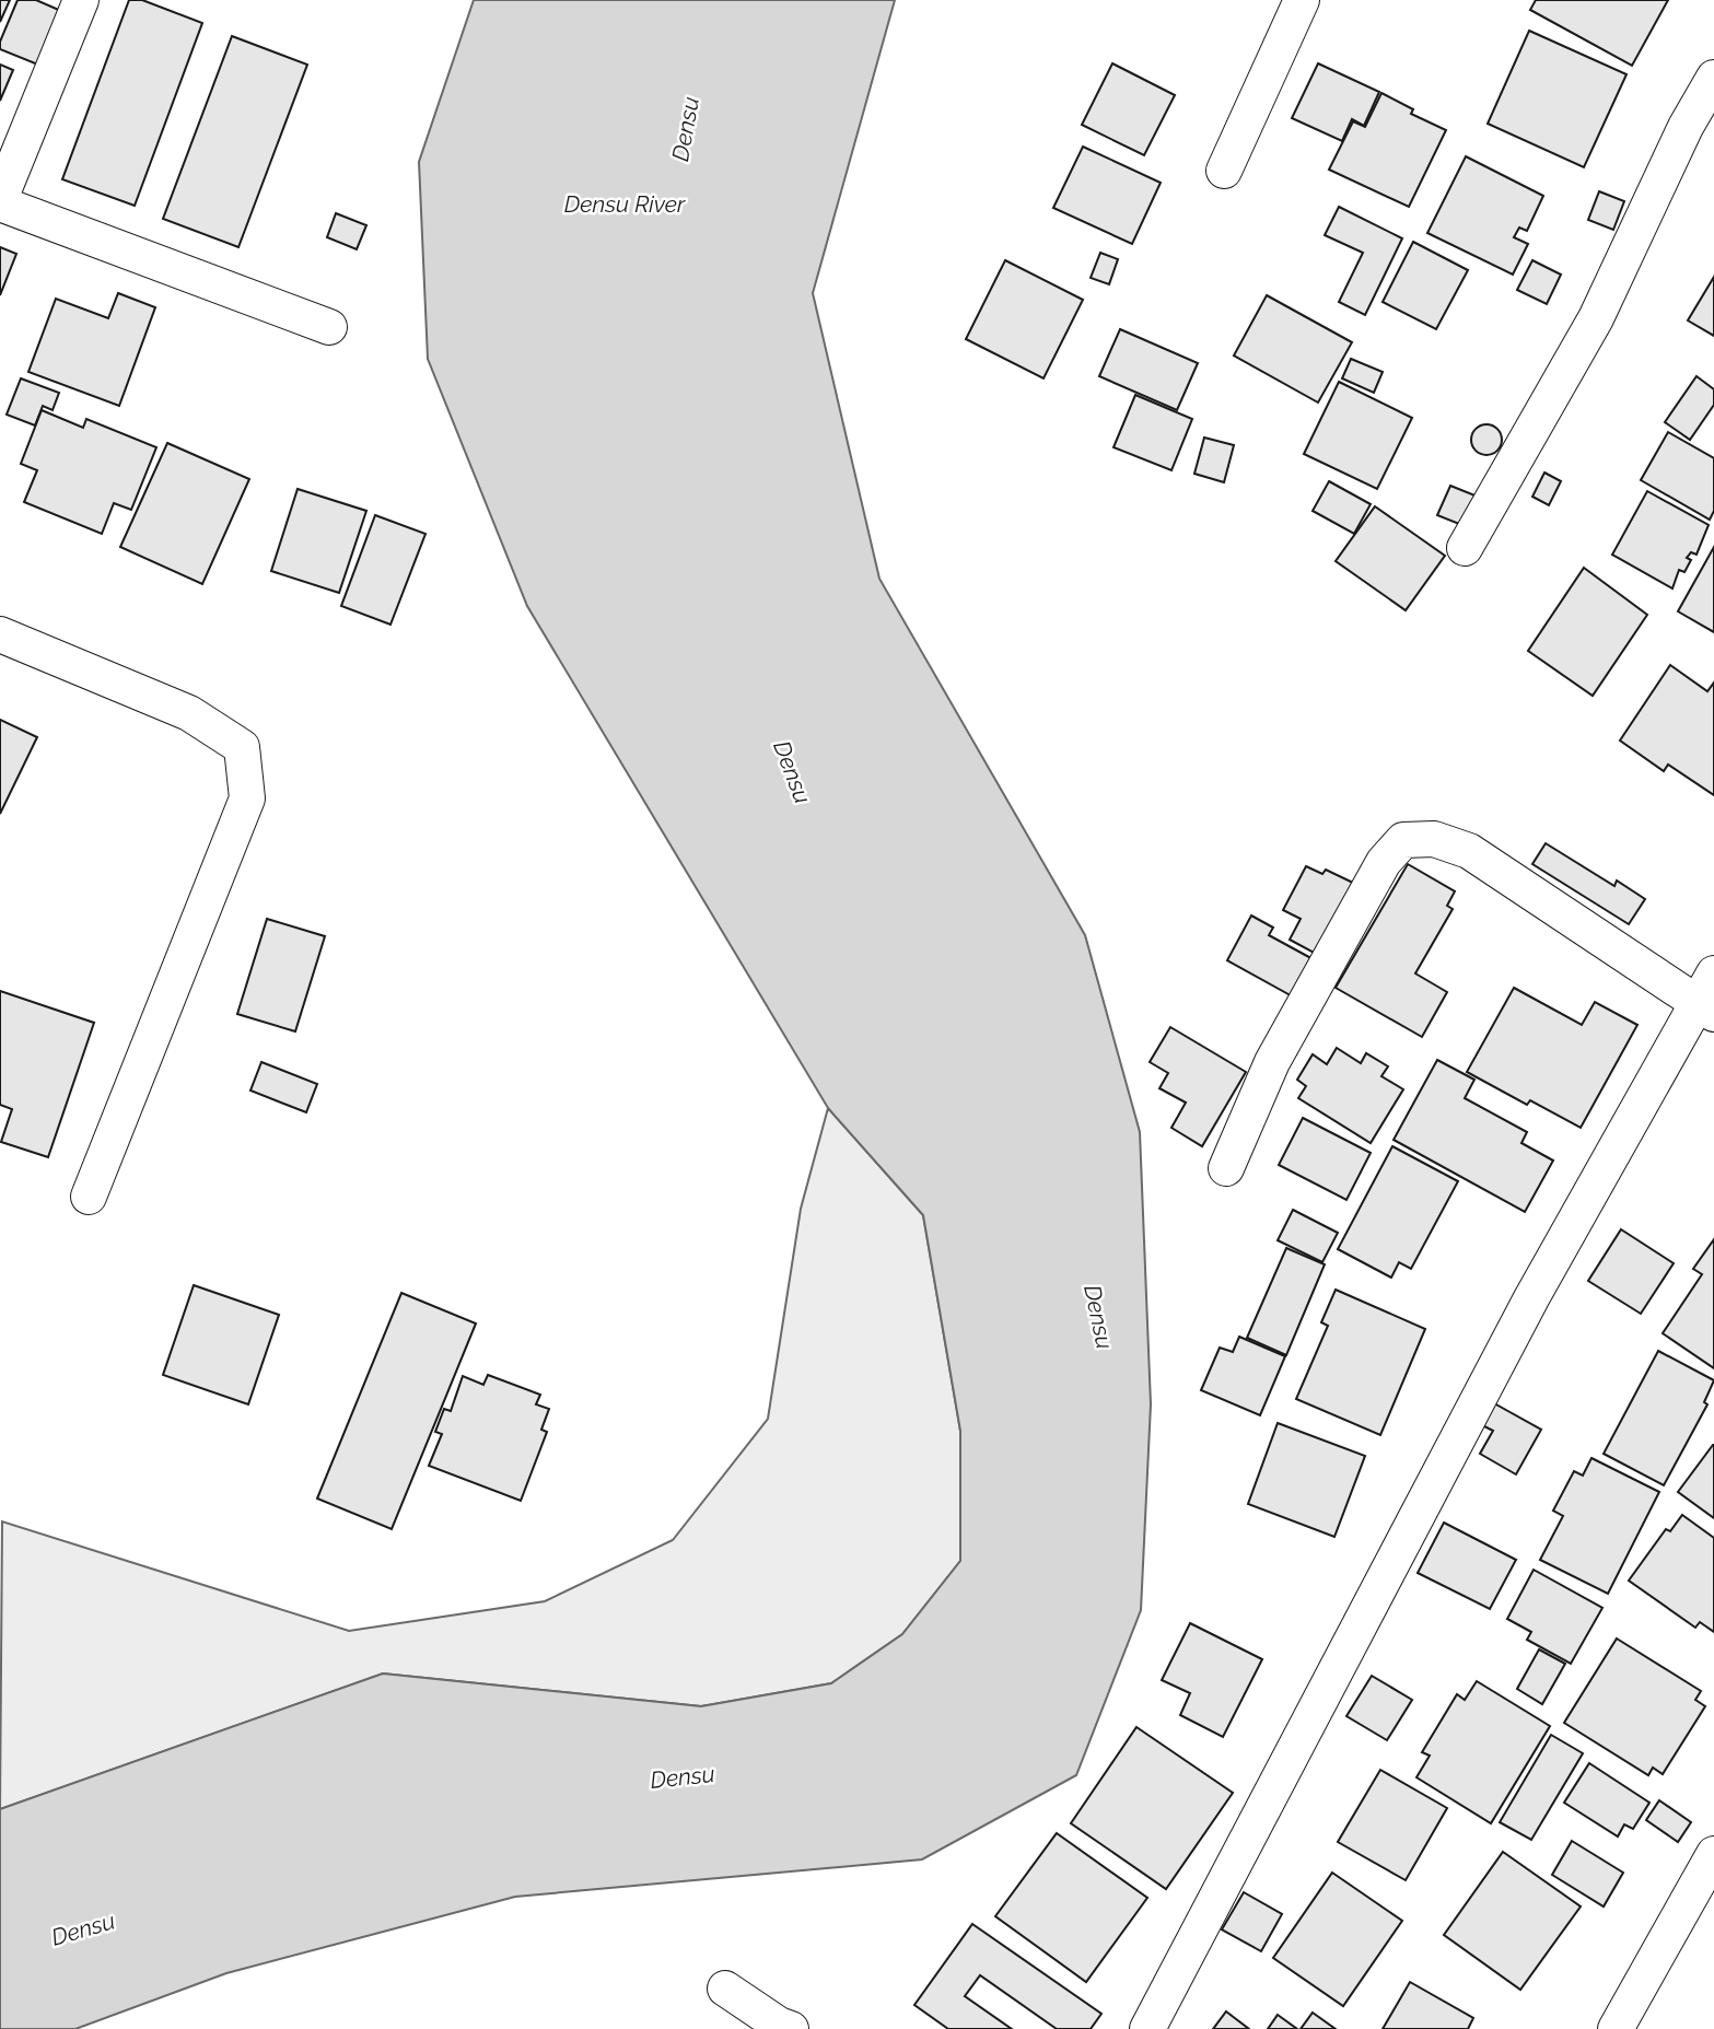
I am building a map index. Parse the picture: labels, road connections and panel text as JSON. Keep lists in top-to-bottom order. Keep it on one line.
{"water":["Densu","Densu River"]}
